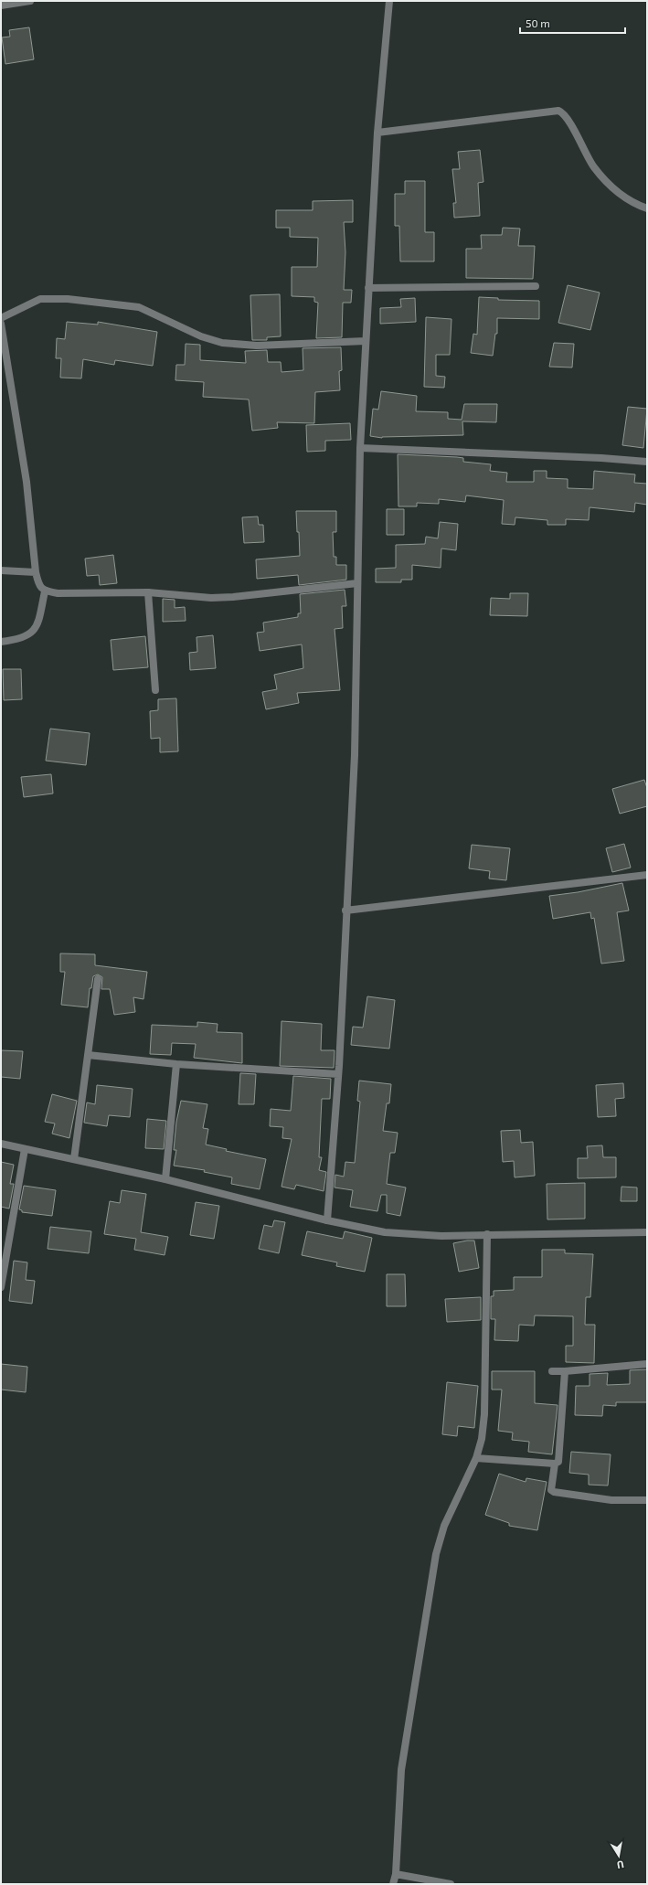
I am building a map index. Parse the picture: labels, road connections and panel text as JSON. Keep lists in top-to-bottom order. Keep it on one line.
{"scale_bar":"50 m","north":"bottom"}
